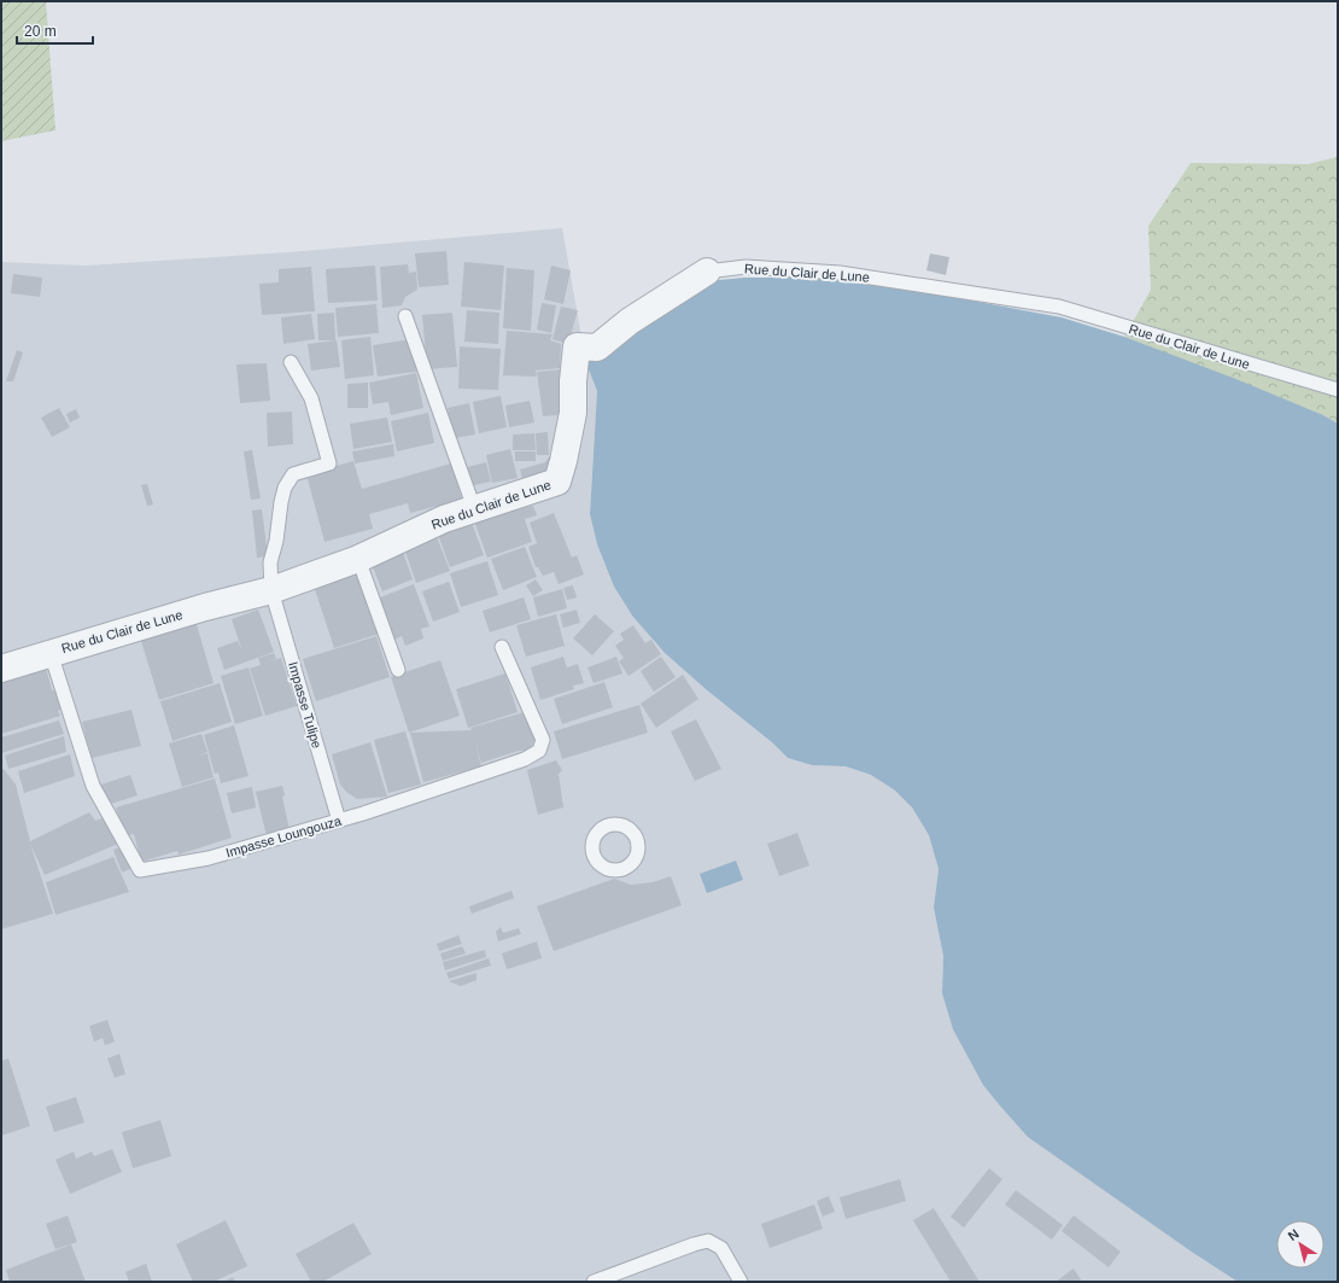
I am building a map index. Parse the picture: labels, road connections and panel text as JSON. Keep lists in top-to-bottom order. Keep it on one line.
{"streets":{"street":["Rue du Clair de Lune"],"lane":["Impasse Tulipe","Impasse Loungouza"]},"crossings":[["Rue du Clair de Lune","Impasse Tulipe"],["Rue du Clair de Lune","Impasse Loungouza"],["Impasse Tulipe","Impasse Loungouza"]],"scale_bar":"20 m","north":"top left"}
